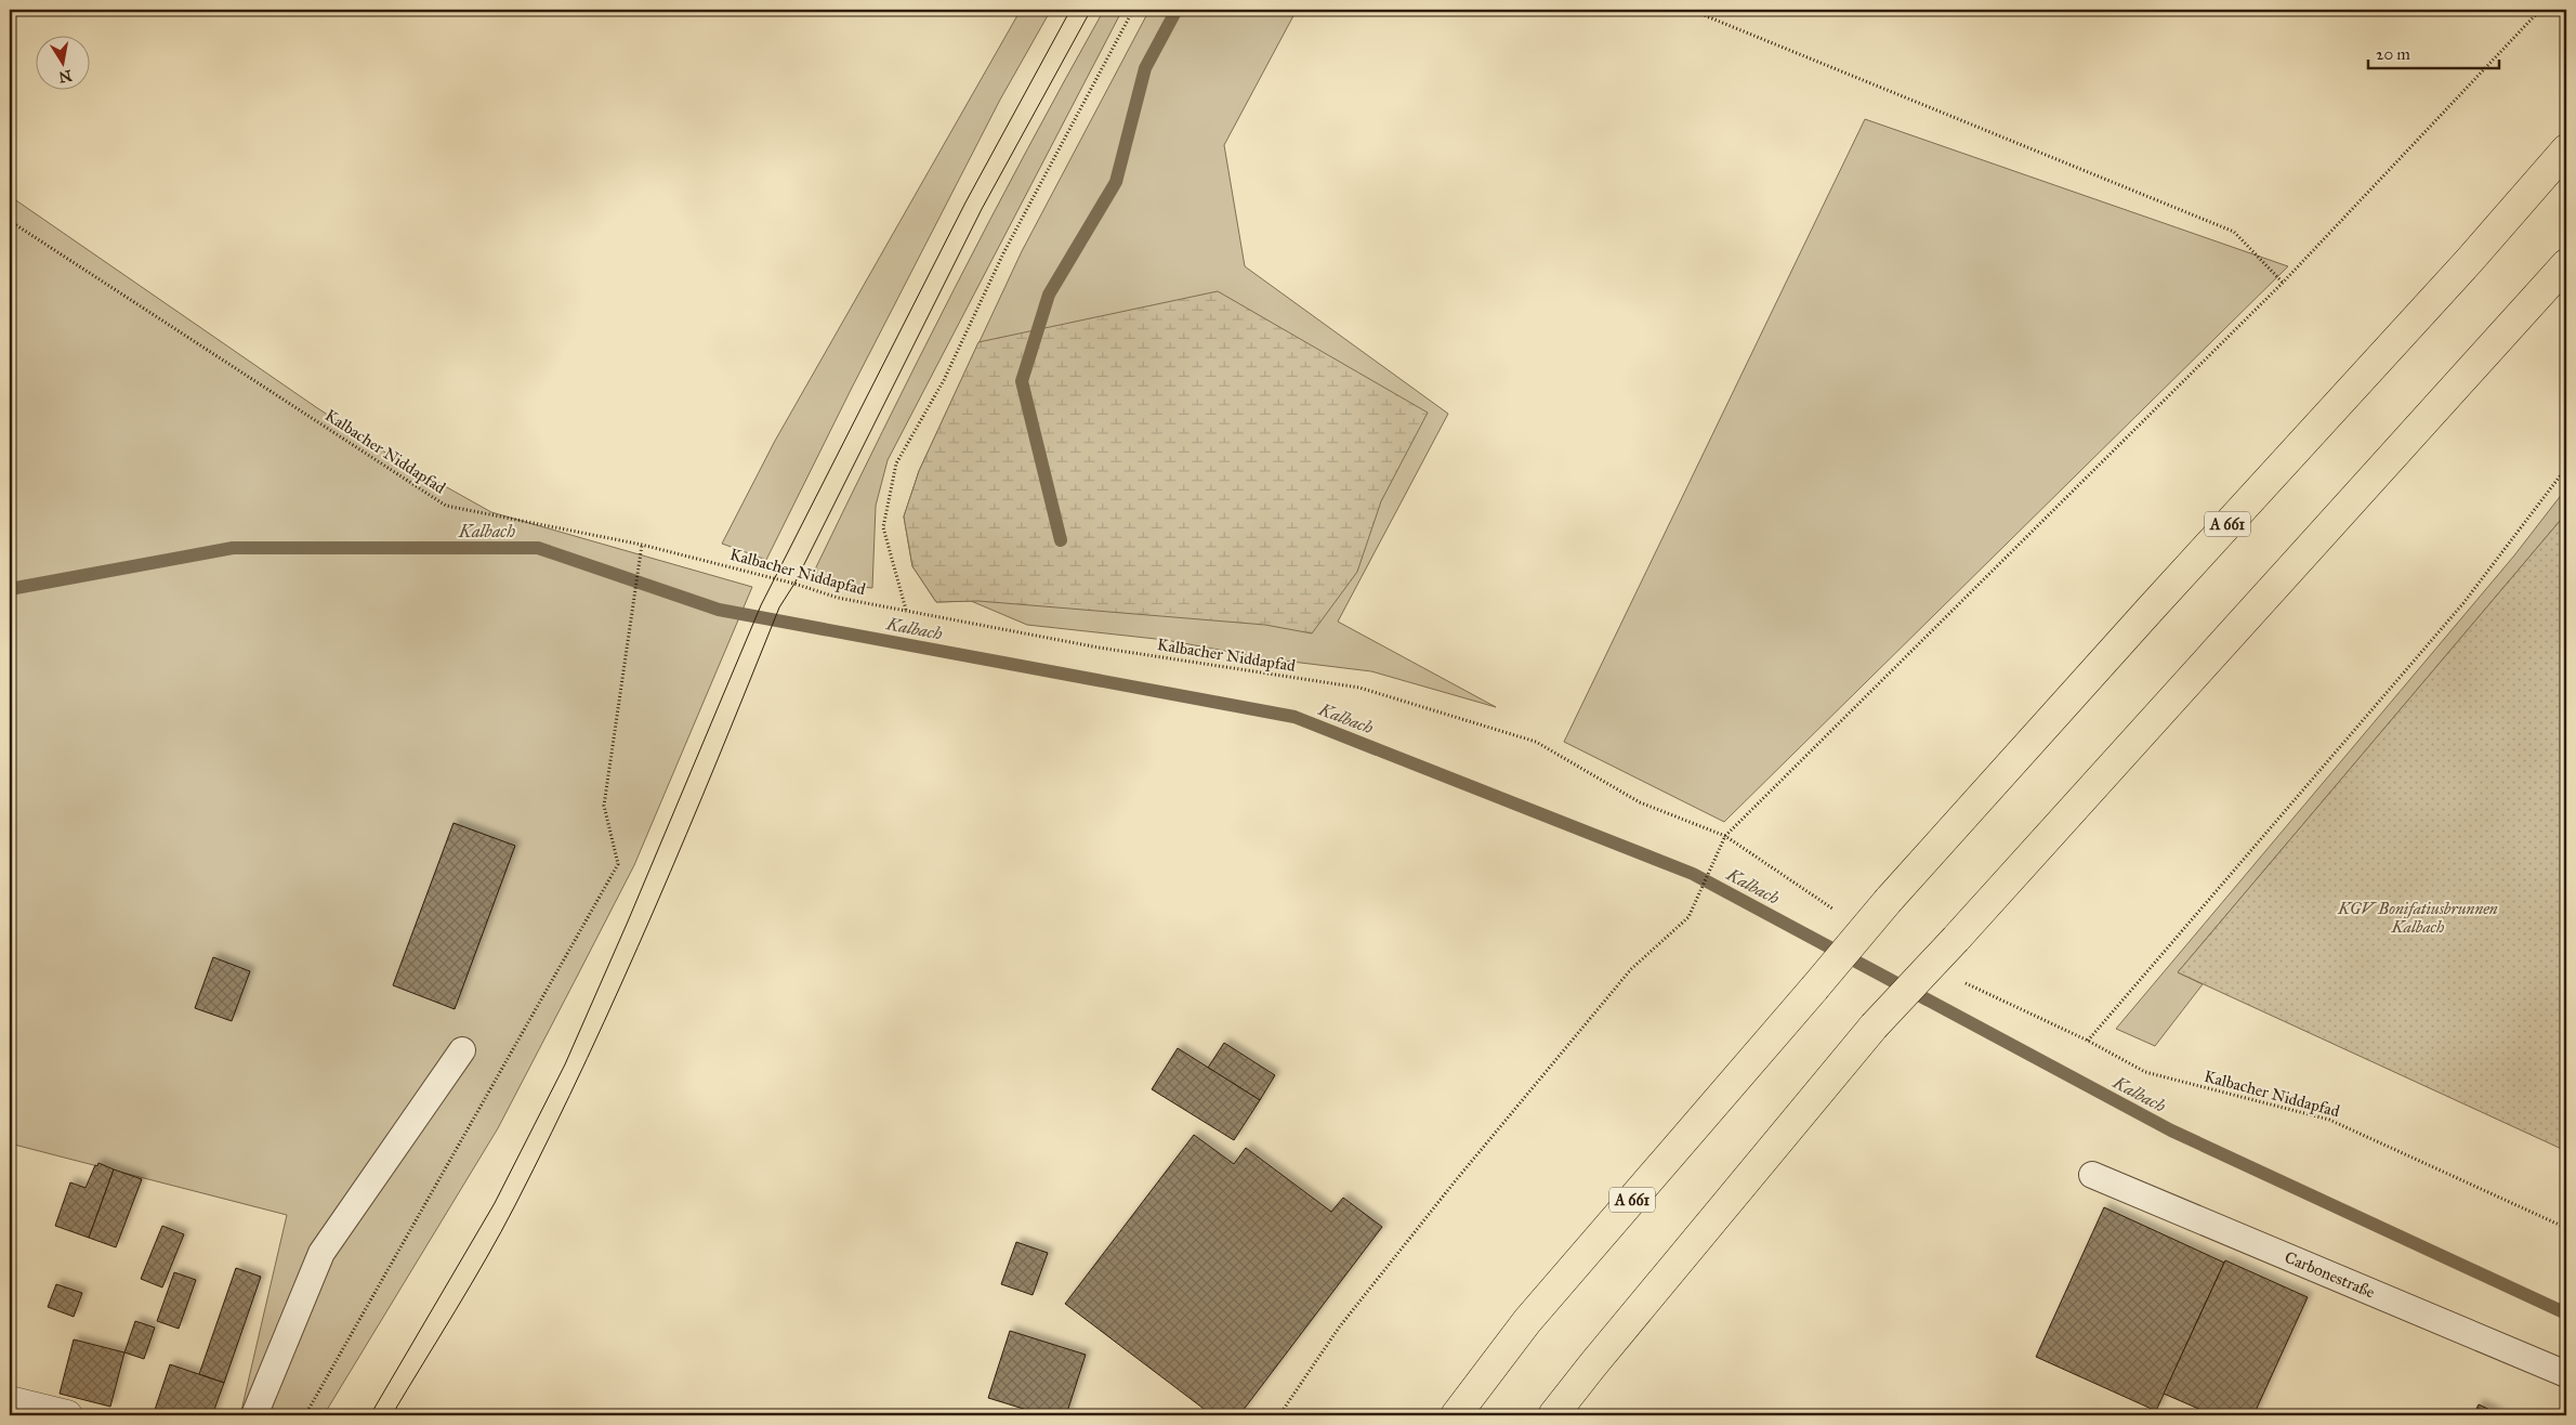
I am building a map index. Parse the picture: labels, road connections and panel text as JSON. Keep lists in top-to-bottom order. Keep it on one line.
{"streets":{"highway":["A 661"],"lane":["Carbonestraße"],"path":["Kalbacher Niddapfad"]},"water":["Kalbach"],"parks":["KGV Bonifatiusbrunnen Kalbach"],"scale_bar":"20 m","north":"bottom"}
